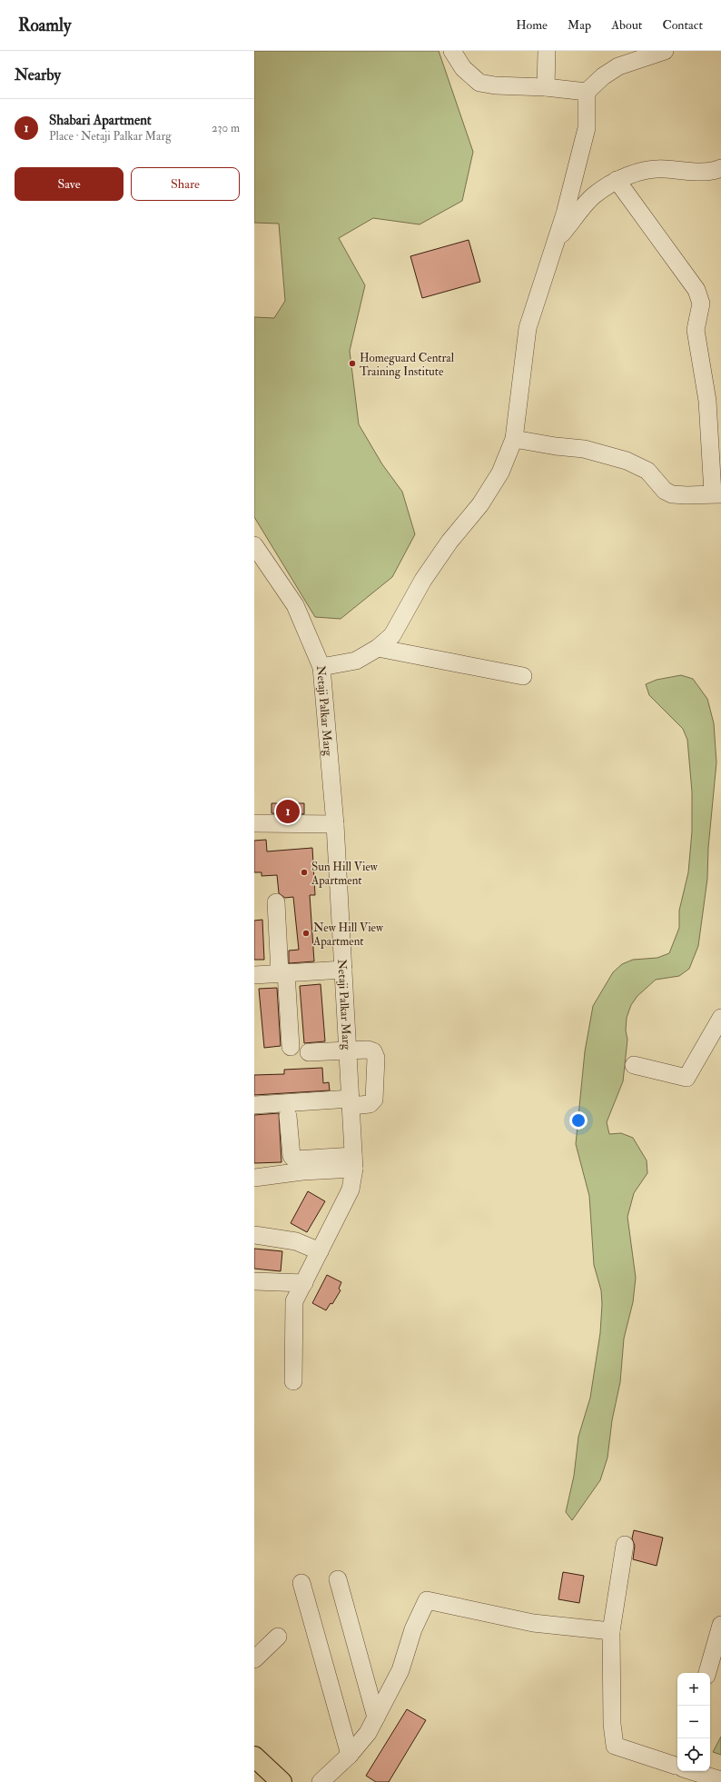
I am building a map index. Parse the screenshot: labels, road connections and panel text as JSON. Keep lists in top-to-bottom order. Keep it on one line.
{"streets":{"street":["Netaji Palkar Marg"]},"places":["Homeguard Central Training Institute","Sun Hill View Apartment","New Hill View Apartment"],"page":{"header":"Roamly","nav":["Home","Map","About","Contact"],"heading":"Nearby","list":[{"mark":"1","name":"Shabari Apartment","note":"Place · Netaji Palkar Marg","value":"230 m"}],"buttons":["Save","Share"],"pins":"1","map_buttons":["+","−"]}}
